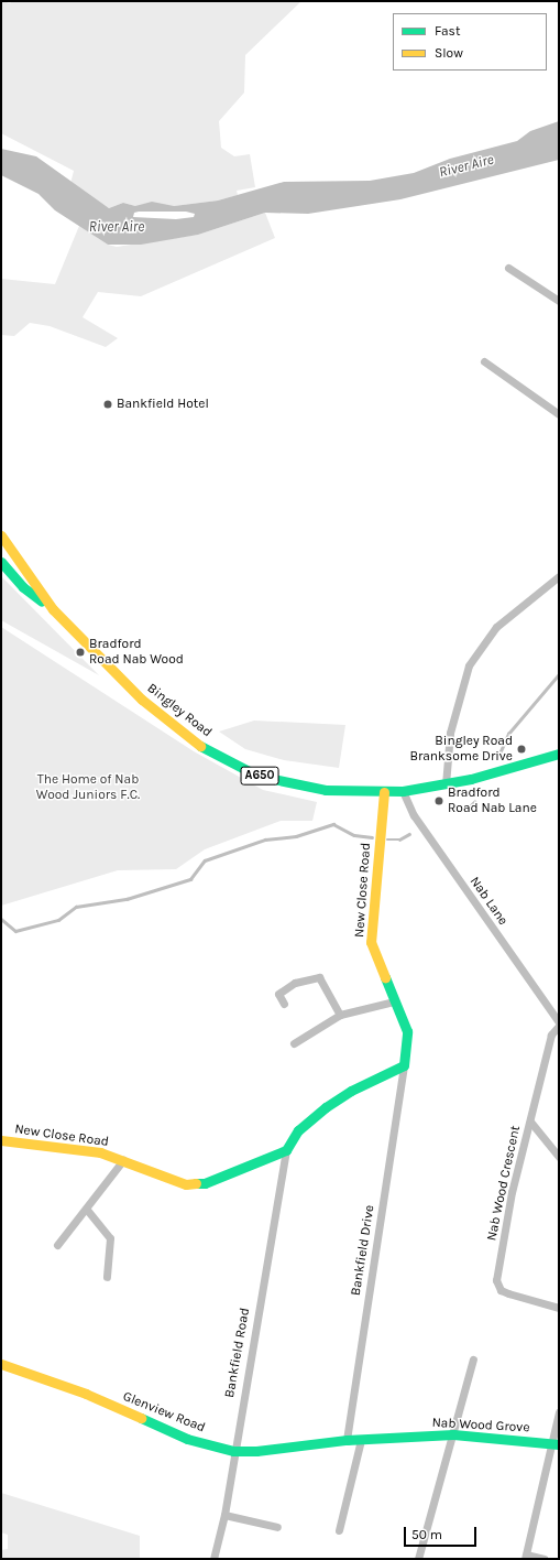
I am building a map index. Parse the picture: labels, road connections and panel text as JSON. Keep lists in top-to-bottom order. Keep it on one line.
{"streets":{"main road":["Bingley Road","A650","New Close Road","Glenview Road","Nab Wood Grove"],"street":["Nab Lane","Nab Wood Crescent","Bankfield Drive","Bankfield Road"]},"crossings":[["Bingley Road","A650"],["Bingley Road","New Close Road"],["Bingley Road","Nab Lane"],["New Close Road","Bankfield Drive"],["New Close Road","Bankfield Road"],["Nab Lane","Nab Wood Crescent"],["Bankfield Drive","Glenview Road"],["Bankfield Road","Glenview Road"],["Glenview Road","Nab Wood Grove"]],"water":["River Aire"],"parks":["The Home of Nab Wood Juniors F.C."],"places":["Bankfield Hotel","Bradford Road Nab Wood","Bingley Road Branksome Drive","Bradford Road Nab Lane"],"legend":["Fast","Slow"],"scale_bar":"50 m"}
